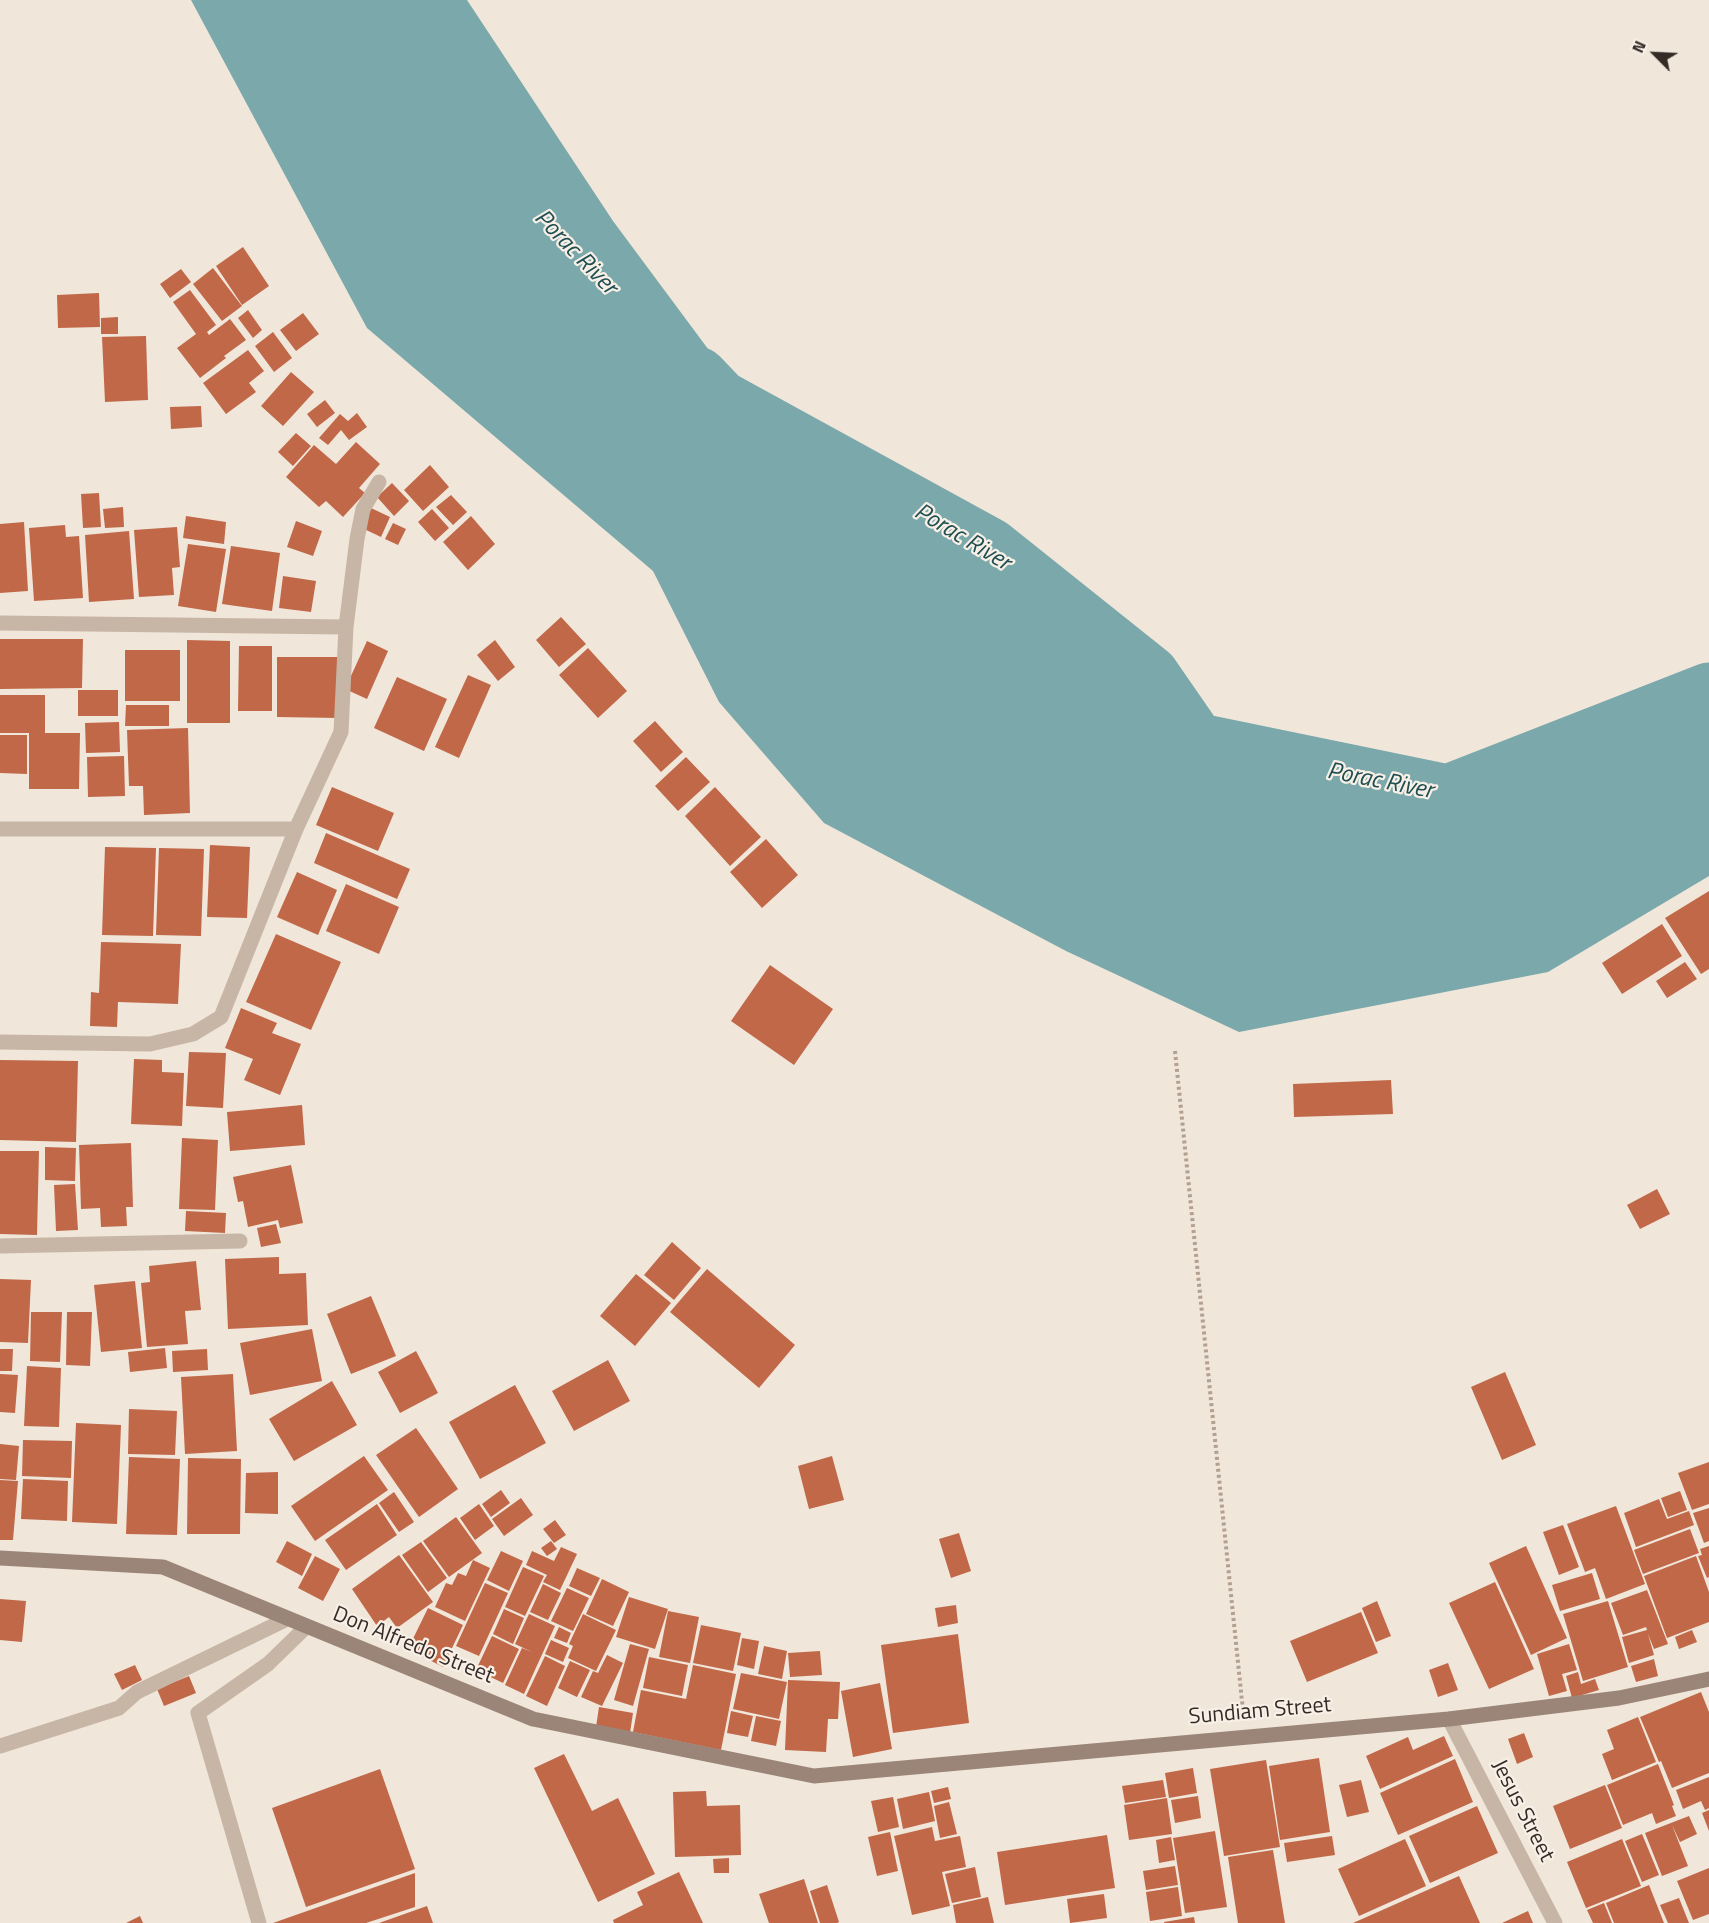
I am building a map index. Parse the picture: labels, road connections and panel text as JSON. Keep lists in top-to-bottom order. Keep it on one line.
{"streets":{"street":["Don Alfredo Street","Sundiam Street","Jesus Street"]},"crossings":[["Don Alfredo Street","Sundiam Street"],["Sundiam Street","Jesus Street"]],"water":["Porac River"],"north":"top left"}
